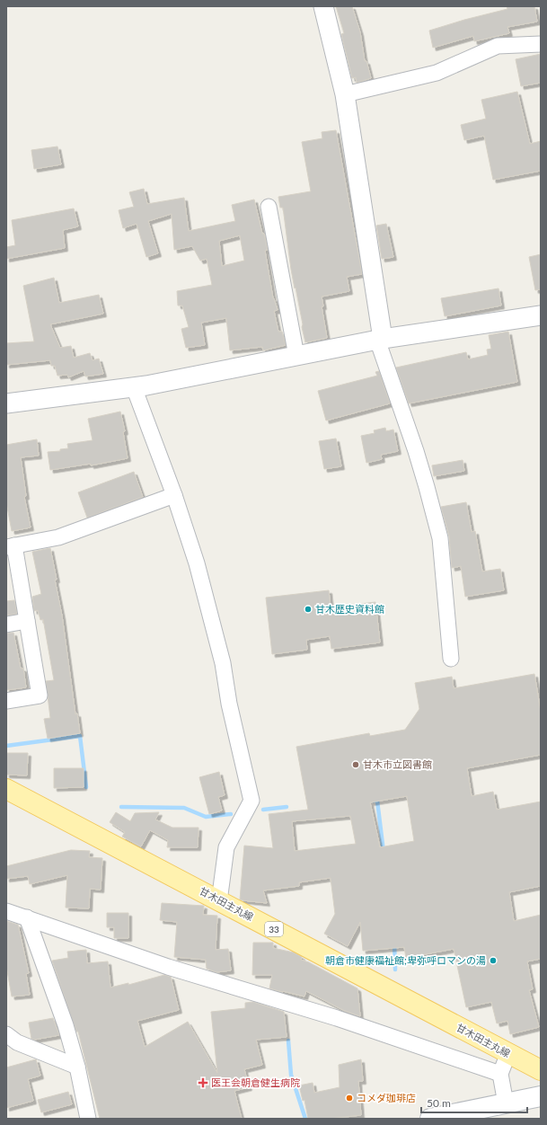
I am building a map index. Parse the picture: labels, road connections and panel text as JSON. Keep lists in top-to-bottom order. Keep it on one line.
{"streets":{"main road":["甘木田主丸線","33"]},"places":{"other":["甘木歴史資料館","甘木市立図書館","朝倉市健康福祉館;卑弥呼ロマンの湯","コメダ珈琲店"],"health":["医王会朝倉健生病院"]},"scale_bar":"50 m"}
